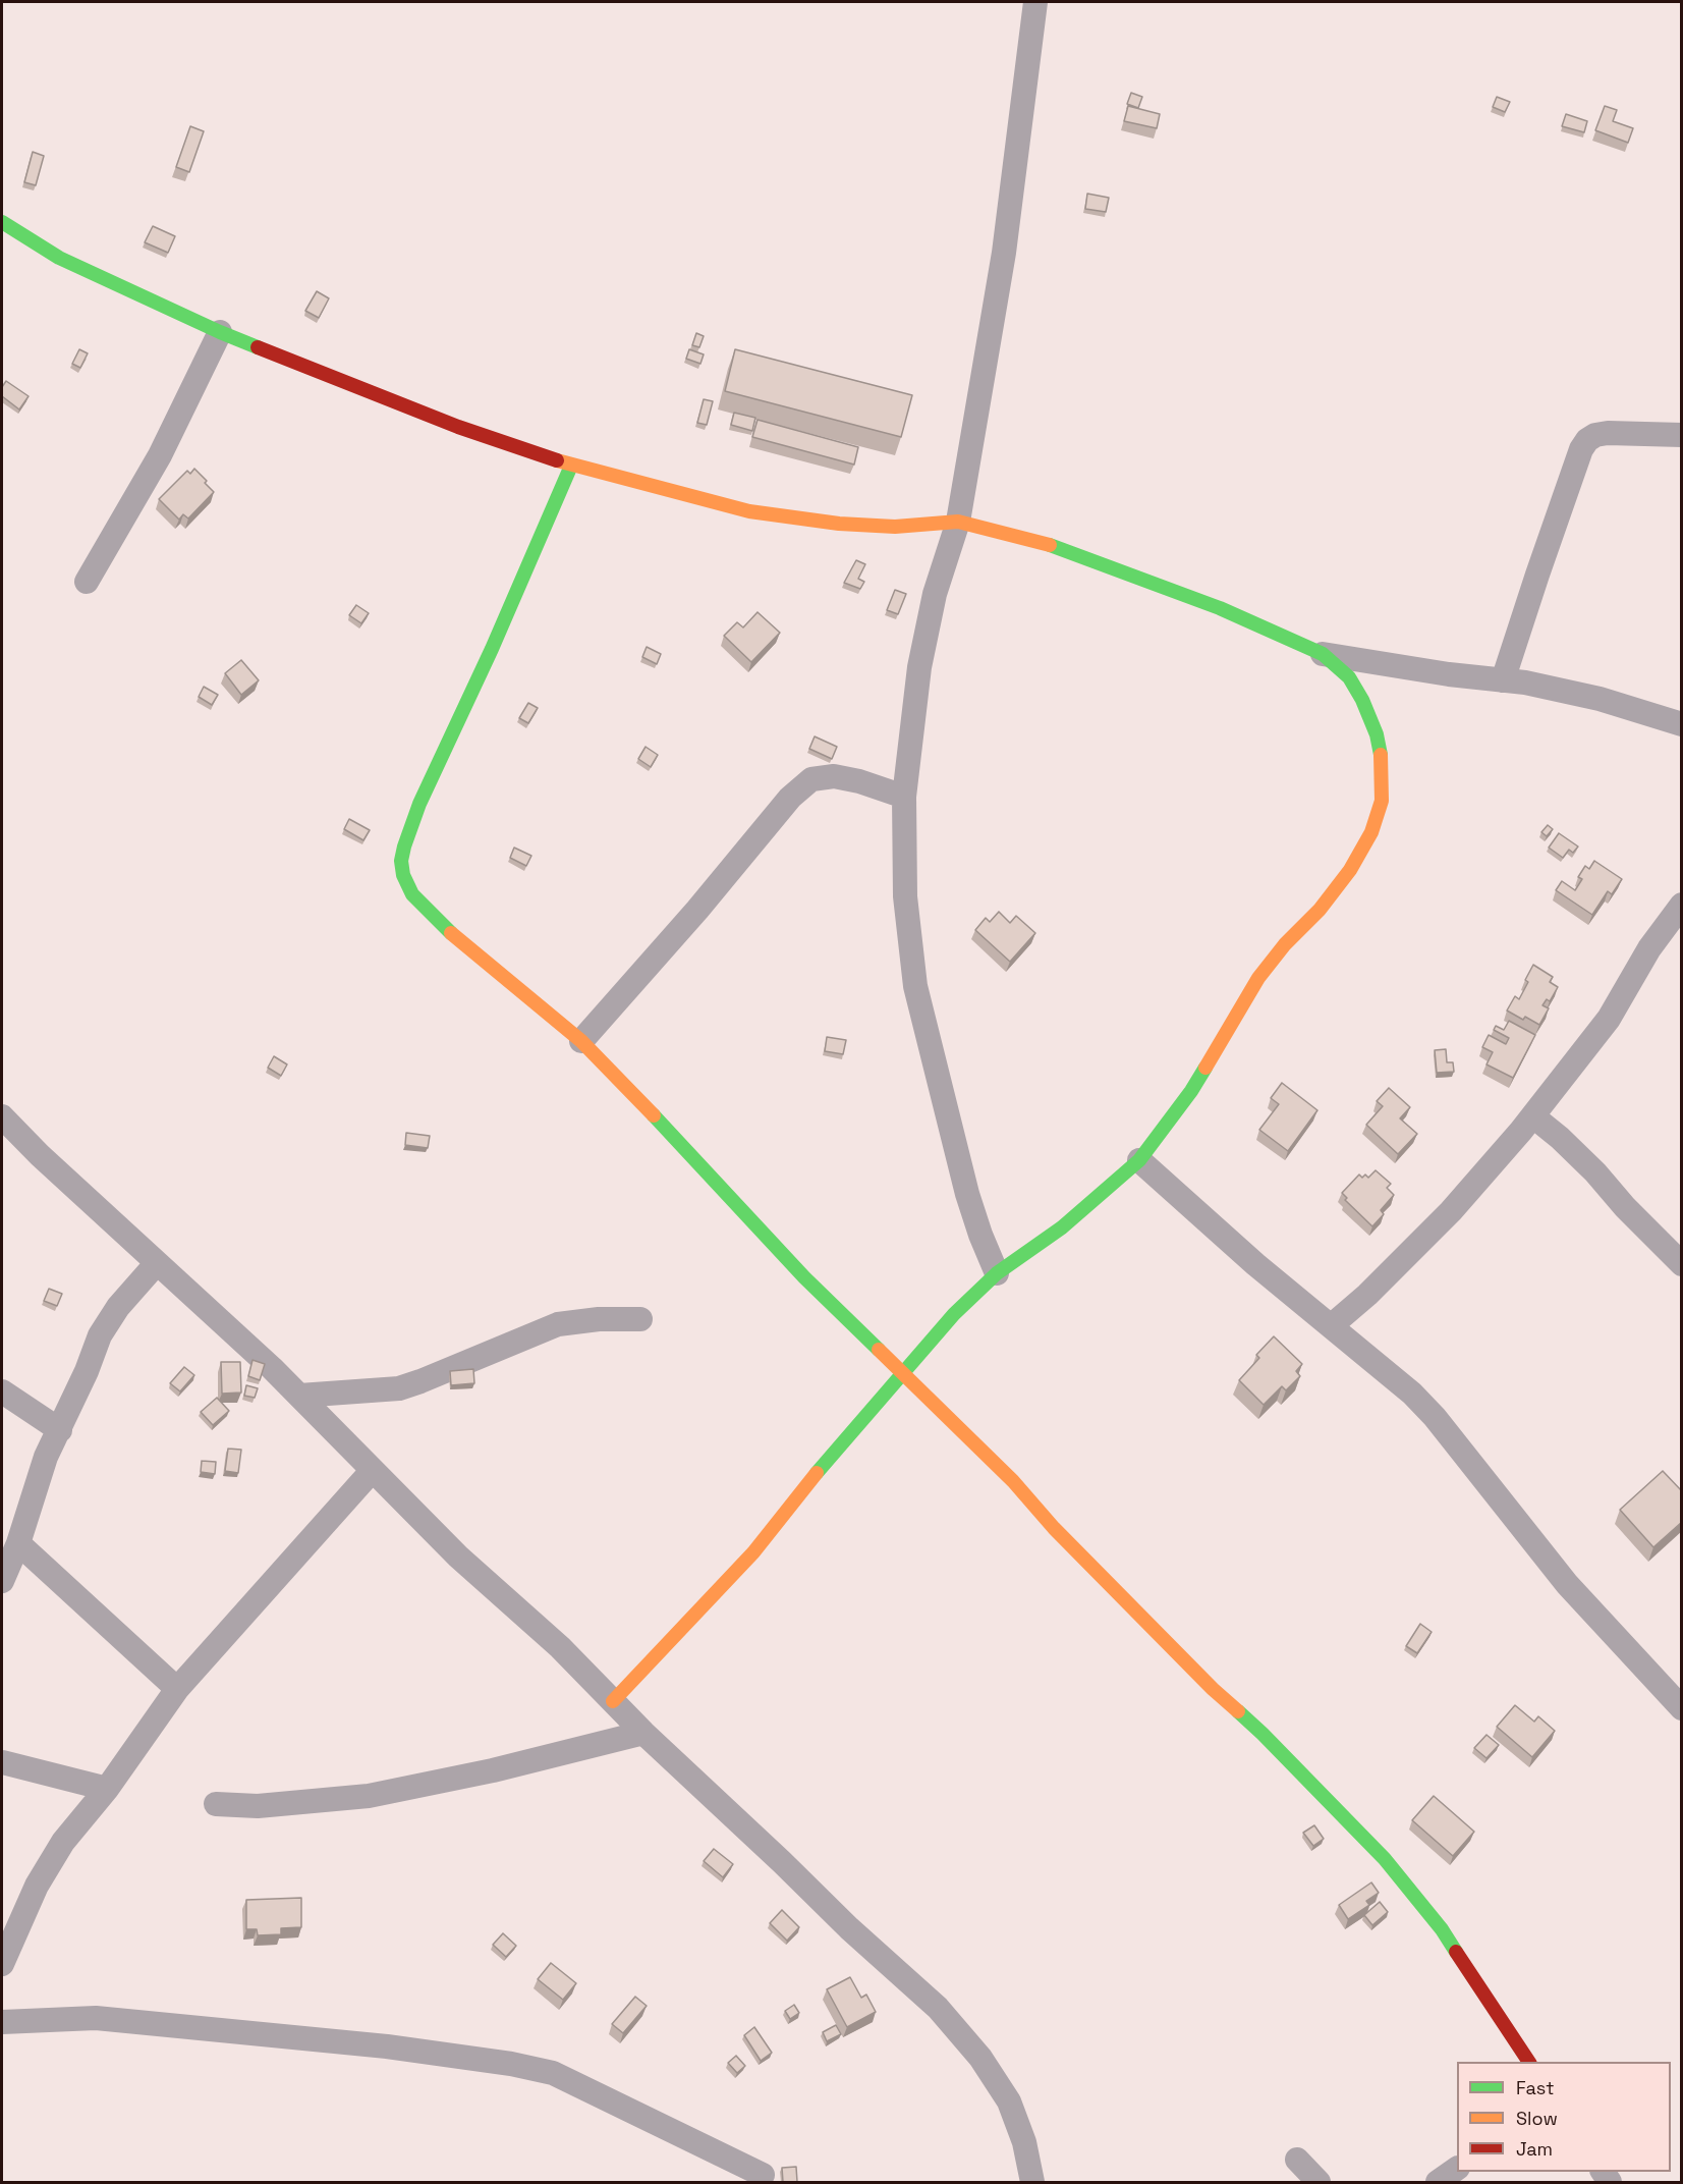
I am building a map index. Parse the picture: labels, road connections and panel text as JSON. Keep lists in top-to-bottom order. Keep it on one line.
{"legend":["Fast","Slow","Jam"]}
